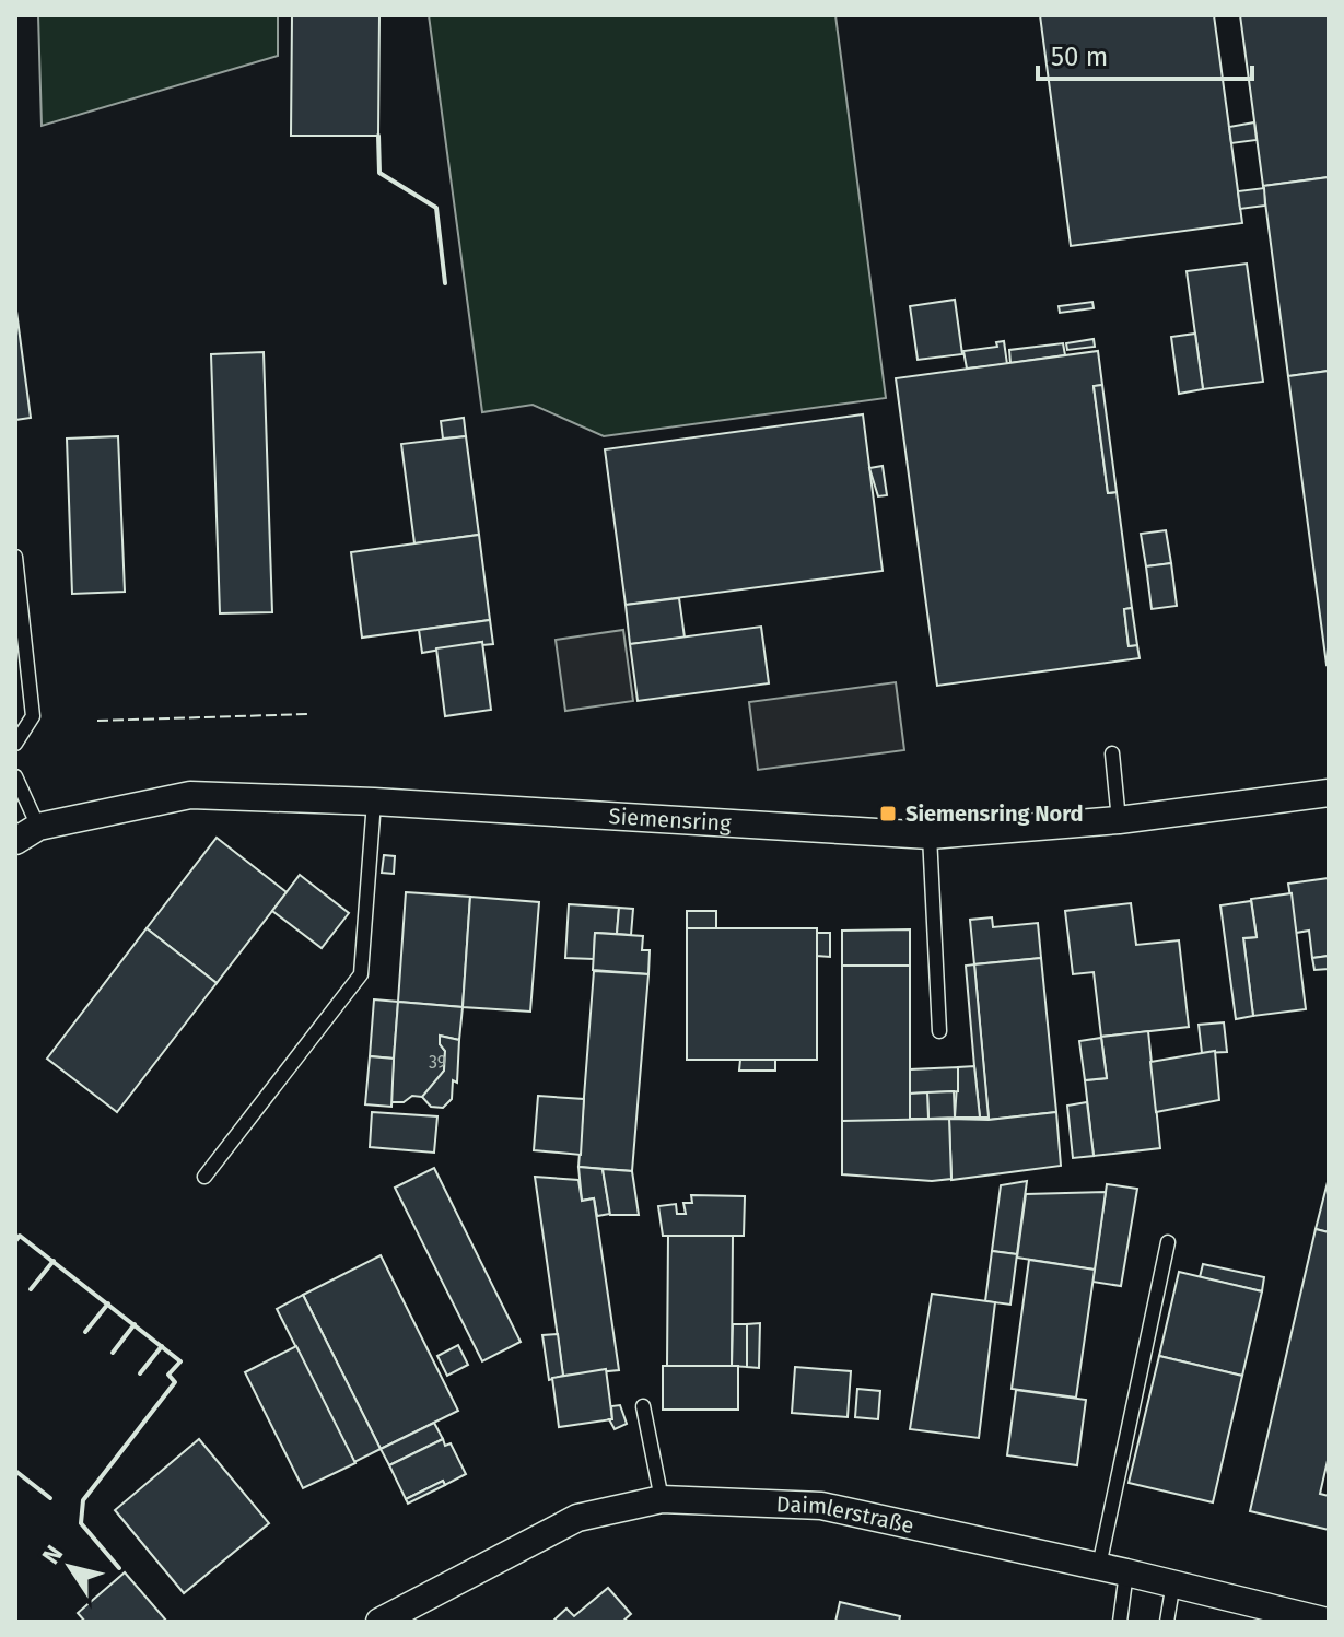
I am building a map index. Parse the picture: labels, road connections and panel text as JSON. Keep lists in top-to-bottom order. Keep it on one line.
{"streets":{"street":["Siemensring","Daimlerstraße"]},"places":{"transit":["Siemensring Nord"]},"house_numbers":["39"],"scale_bar":"50 m","north":"top left"}
